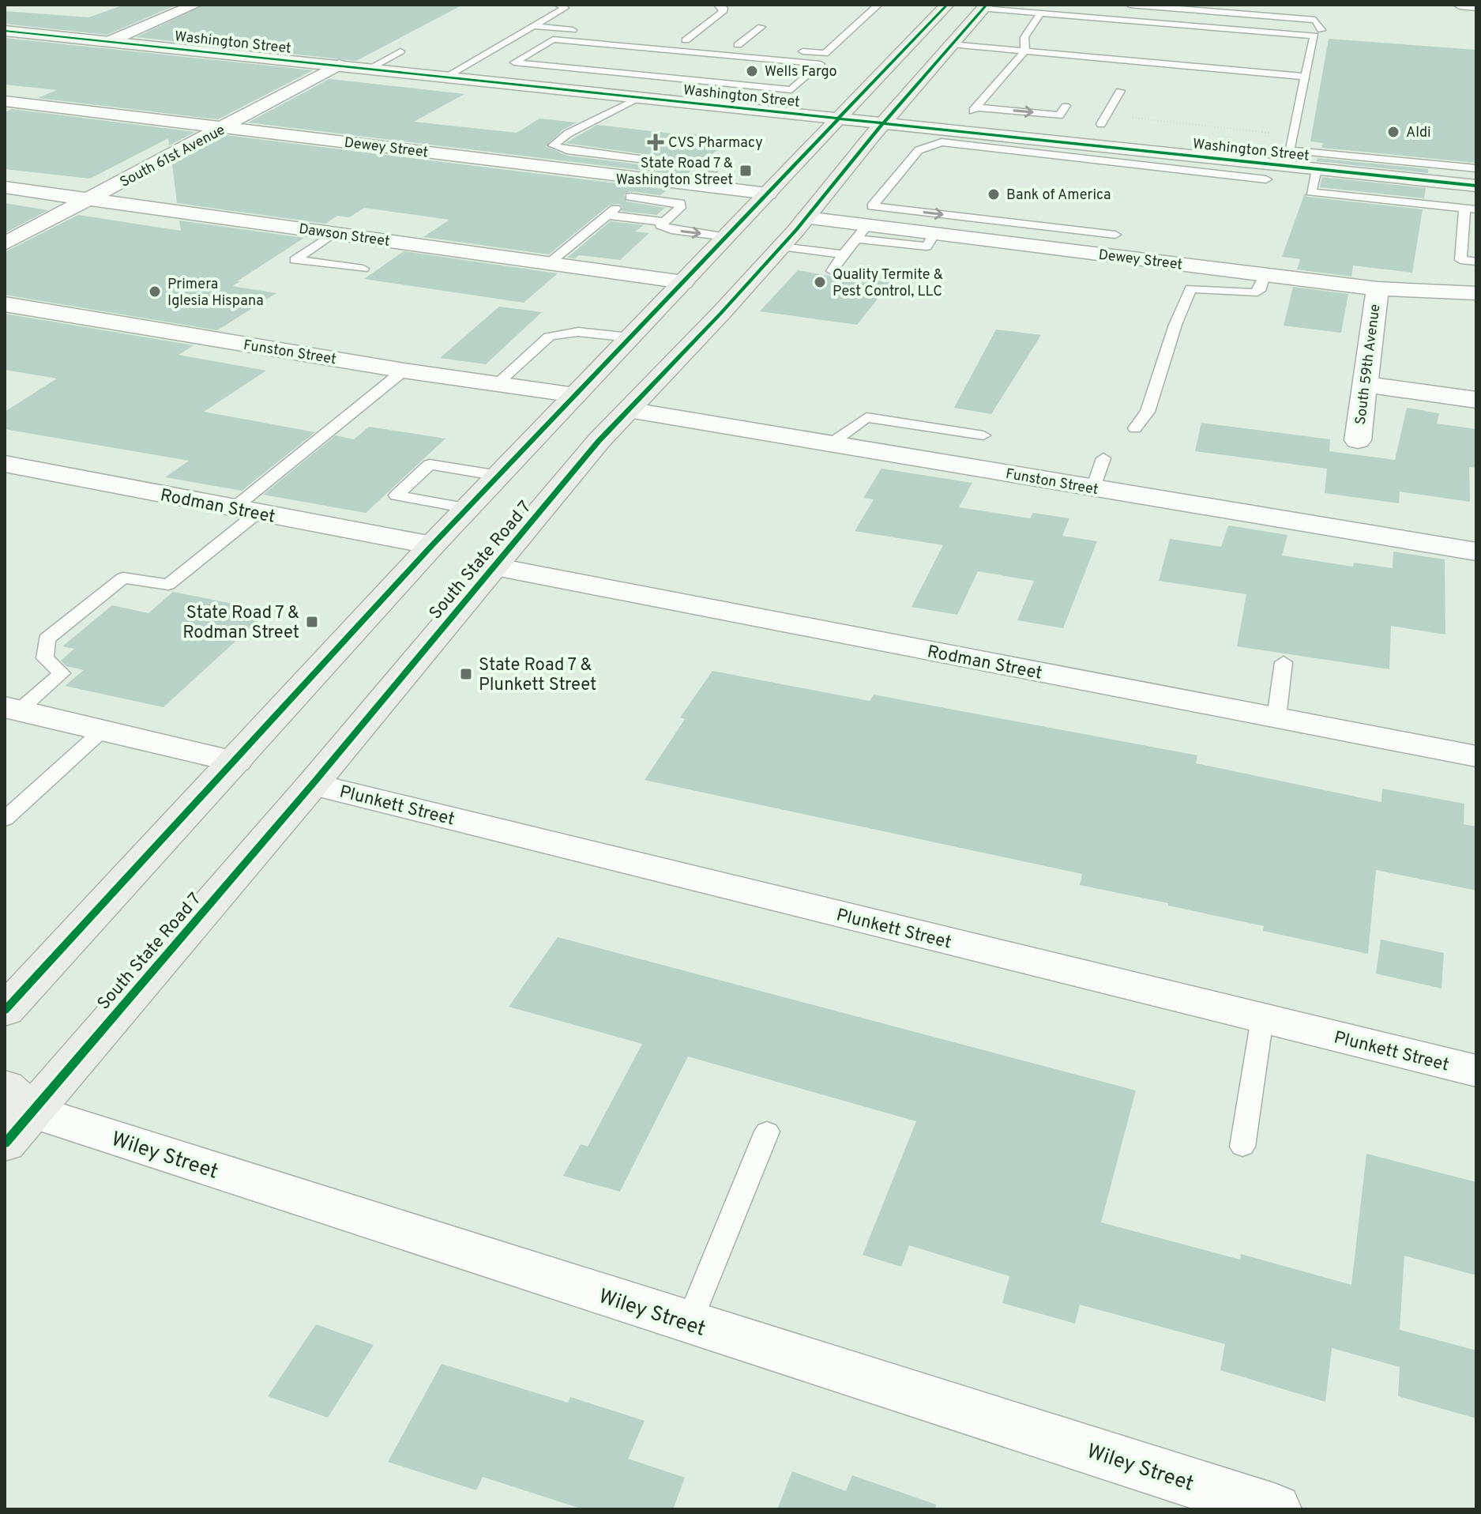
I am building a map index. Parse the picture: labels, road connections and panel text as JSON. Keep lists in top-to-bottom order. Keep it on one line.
{"streets":{"main road":["South State Road 7"],"street":["Washington Street","Dewey Street","South 61st Avenue","Dawson Street","Funston Street","South 59th Avenue","Rodman Street","Plunkett Street","Wiley Street"]},"crossings":[["Washington Street","South 61st Avenue"],["Washington Street","South State Road 7"],["Dewey Street","South 61st Avenue"],["Dewey Street","South 59th Avenue"],["Dewey Street","South State Road 7"],["South 61st Avenue","Dawson Street"],["Dawson Street","South State Road 7"],["Funston Street","South State Road 7"],["Rodman Street","South State Road 7"],["South State Road 7","Plunkett Street"],["South State Road 7","Wiley Street"]],"places":{"other":["Wells Fargo","Aldi","Bank of America","Quality Termite & Pest Control, LLC","Primera Iglesia Hispana"],"health":["CVS Pharmacy"],"transit":["State Road 7 & Washington Street","State Road 7 & Rodman Street","State Road 7 & Plunkett Street"]}}
